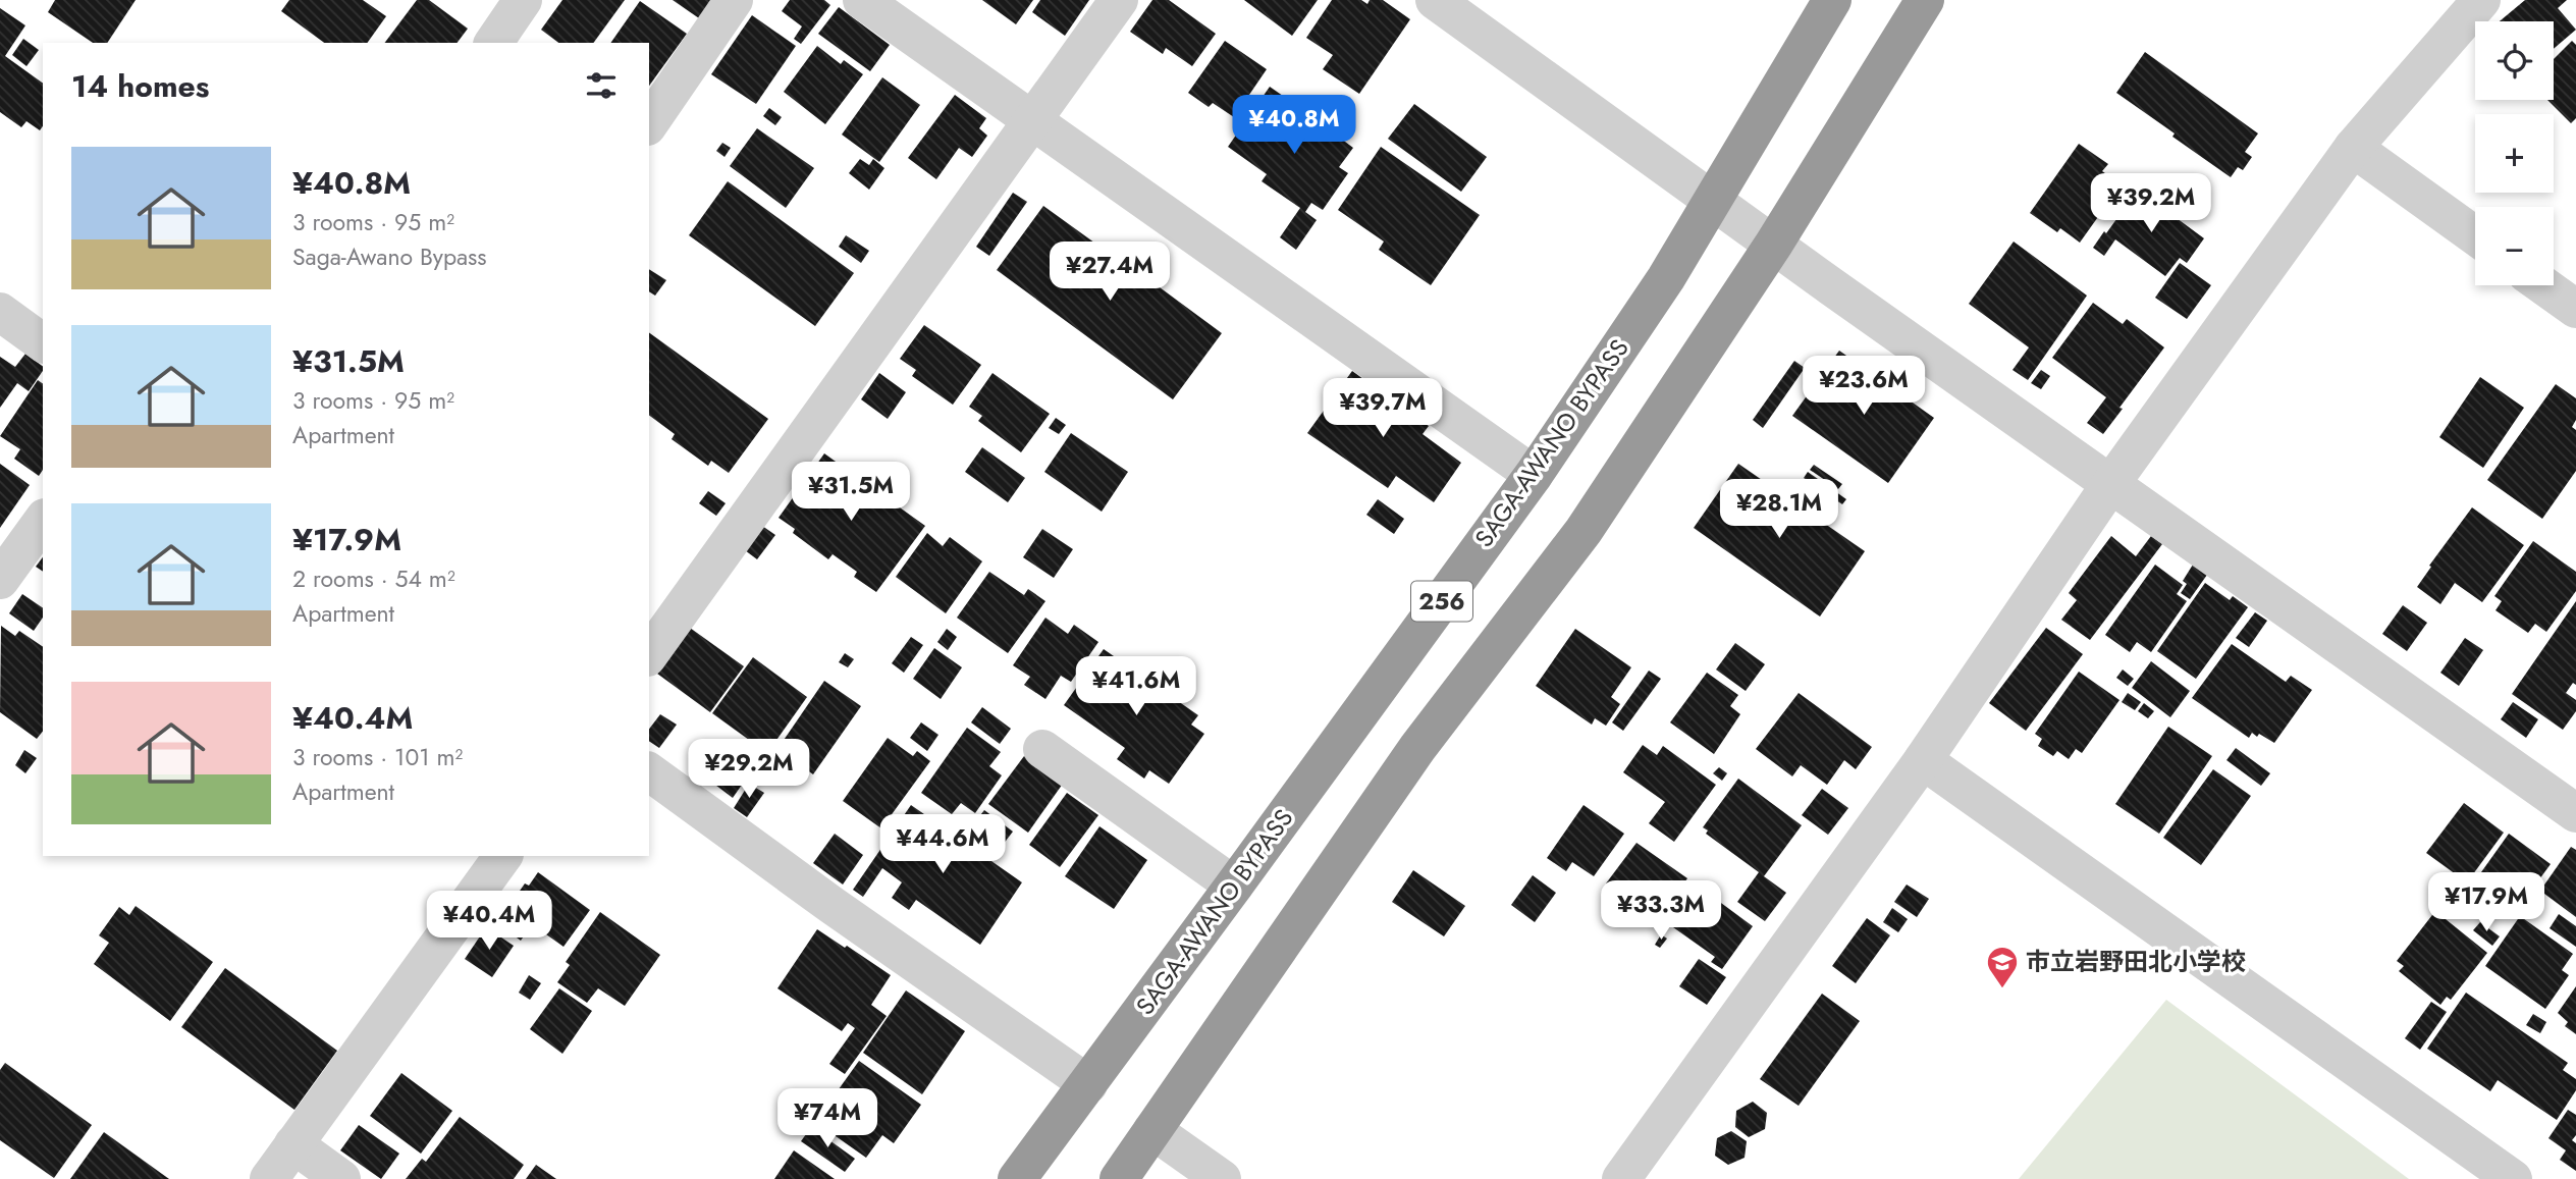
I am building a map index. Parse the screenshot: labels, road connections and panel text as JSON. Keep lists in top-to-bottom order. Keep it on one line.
{"streets":{"highway":["SAGA-AWANO BYPASS","256"]},"places":{"school or university":["市立岩野田北小学校"]},"page":{"map_buttons":["+","−"],"heading":"14 homes","price":["¥40.8M","¥39.2M","¥27.4M","¥23.6M","¥39.7M","¥31.5M","¥28.1M","¥41.6M","¥29.2M","¥44.6M","¥17.9M","¥33.3M","¥40.4M","¥74M"],"list":[{"name":"¥40.8M","note":"3 rooms · 95 m² · Saga-Awano Bypass"},{"name":"¥31.5M","note":"3 rooms · 95 m² · Apartment"},{"name":"¥17.9M","note":"2 rooms · 54 m² · Apartment"},{"name":"¥40.4M","note":"3 rooms · 101 m² · Apartment"}]}}
